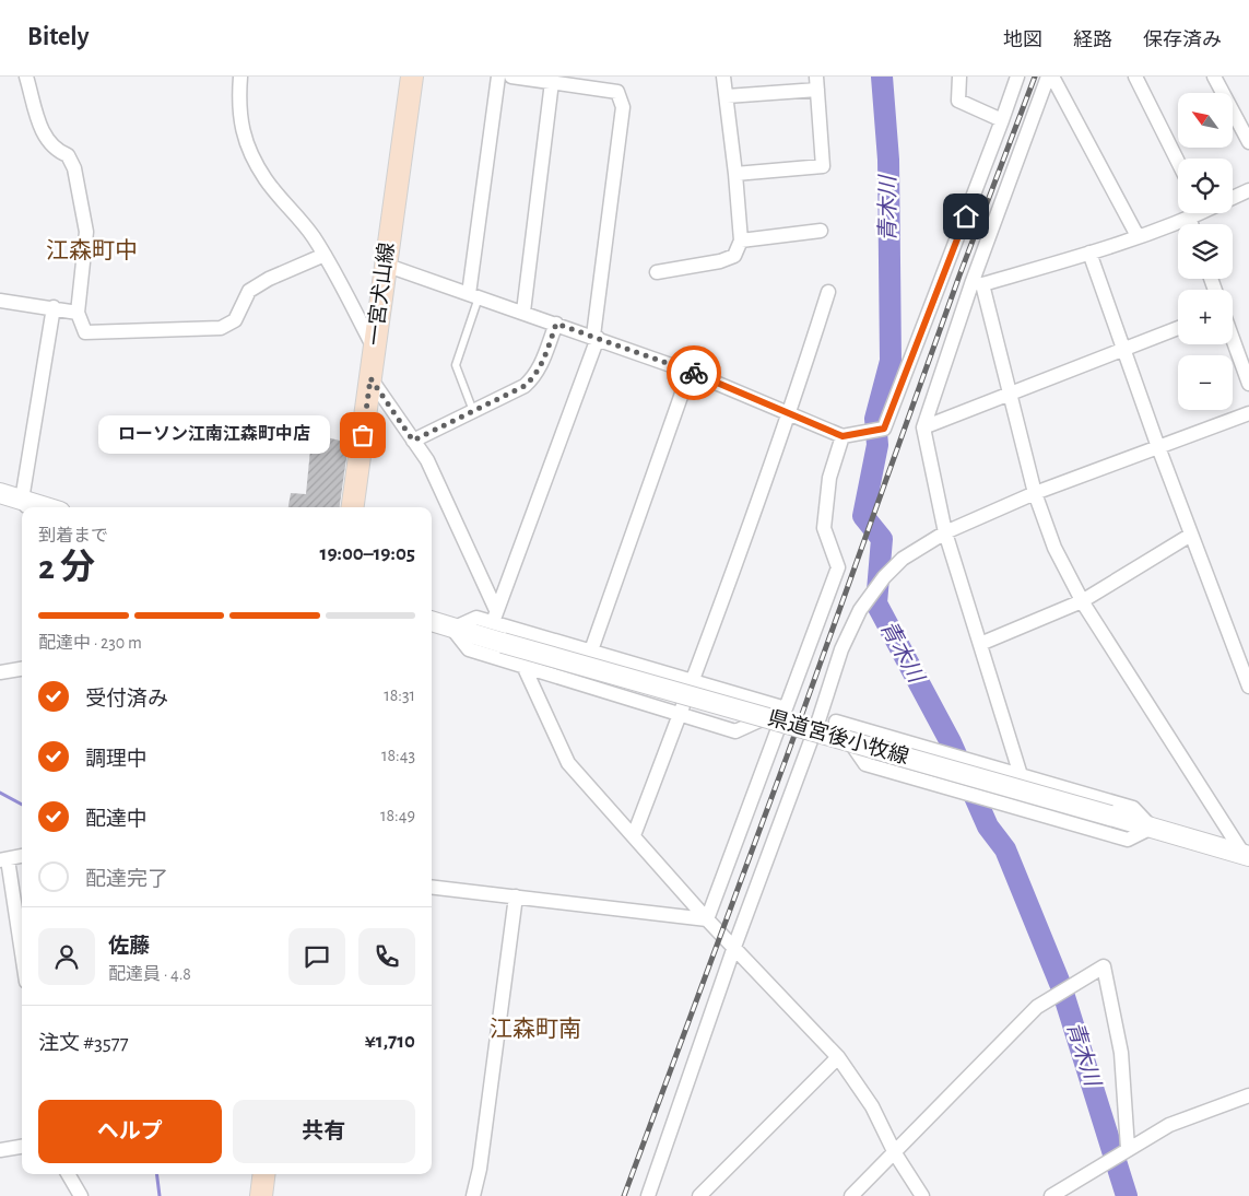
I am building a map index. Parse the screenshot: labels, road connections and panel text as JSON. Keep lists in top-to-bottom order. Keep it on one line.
{"streets":{"main road":["一宮犬山線","県道宮後小牧線"]},"districts":["江森町中","江森町南"],"water":["青木川"],"places":["ローソン江南江森町中店"],"north":"top left","page":{"header":"Bitely","nav":["地図","経路","保存済み"],"map_buttons":["+","−"],"bubble":"ローソン江南江森町中店","heading":["2 分","到着まで","19:00–19:05"],"panel":["佐藤","配達員 · 4.8","注文 #3577","¥1,710"],"bar":"配達中 · 230 m","list":[["受付済み","18:31"],["調理中","18:43"],["配達中","18:49"],"配達完了"],"buttons":["ヘルプ","共有"]}}
